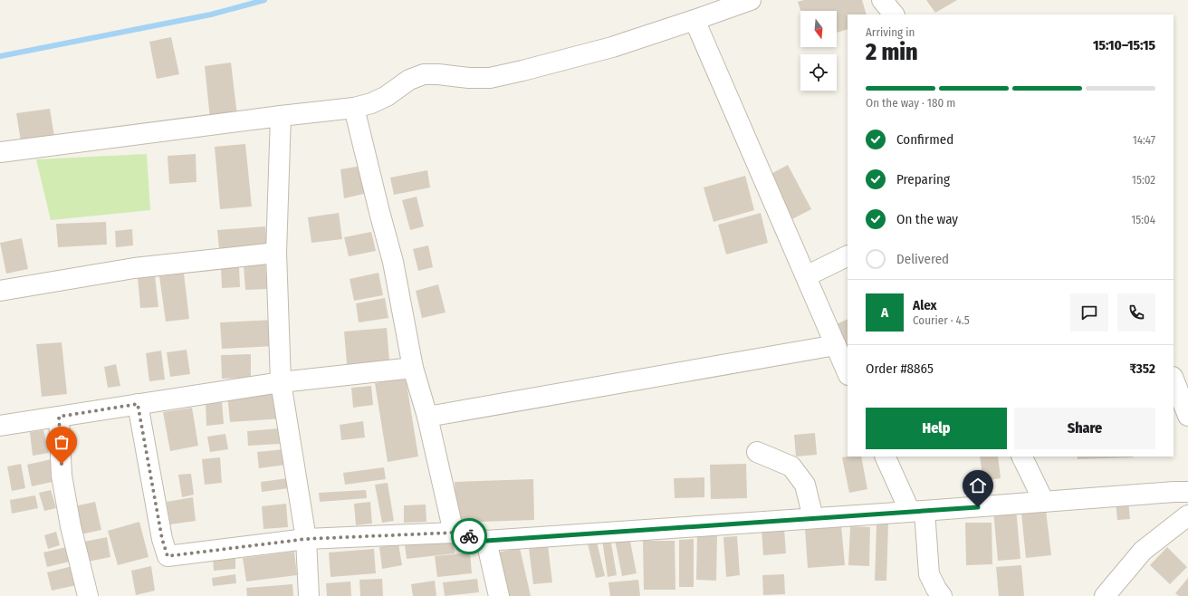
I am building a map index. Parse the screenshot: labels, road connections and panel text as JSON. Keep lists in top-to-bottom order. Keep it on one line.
{"north":"bottom","page":{"heading":["2 min","Arriving in","15:10–15:15"],"panel":["Alex","Courier · 4.5","Order #8865","₹352"],"bar":"On the way · 180 m","list":[["Confirmed","14:47"],["Preparing","15:02"],["On the way","15:04"],"Delivered"],"round":"A","buttons":["Help","Share"]}}
